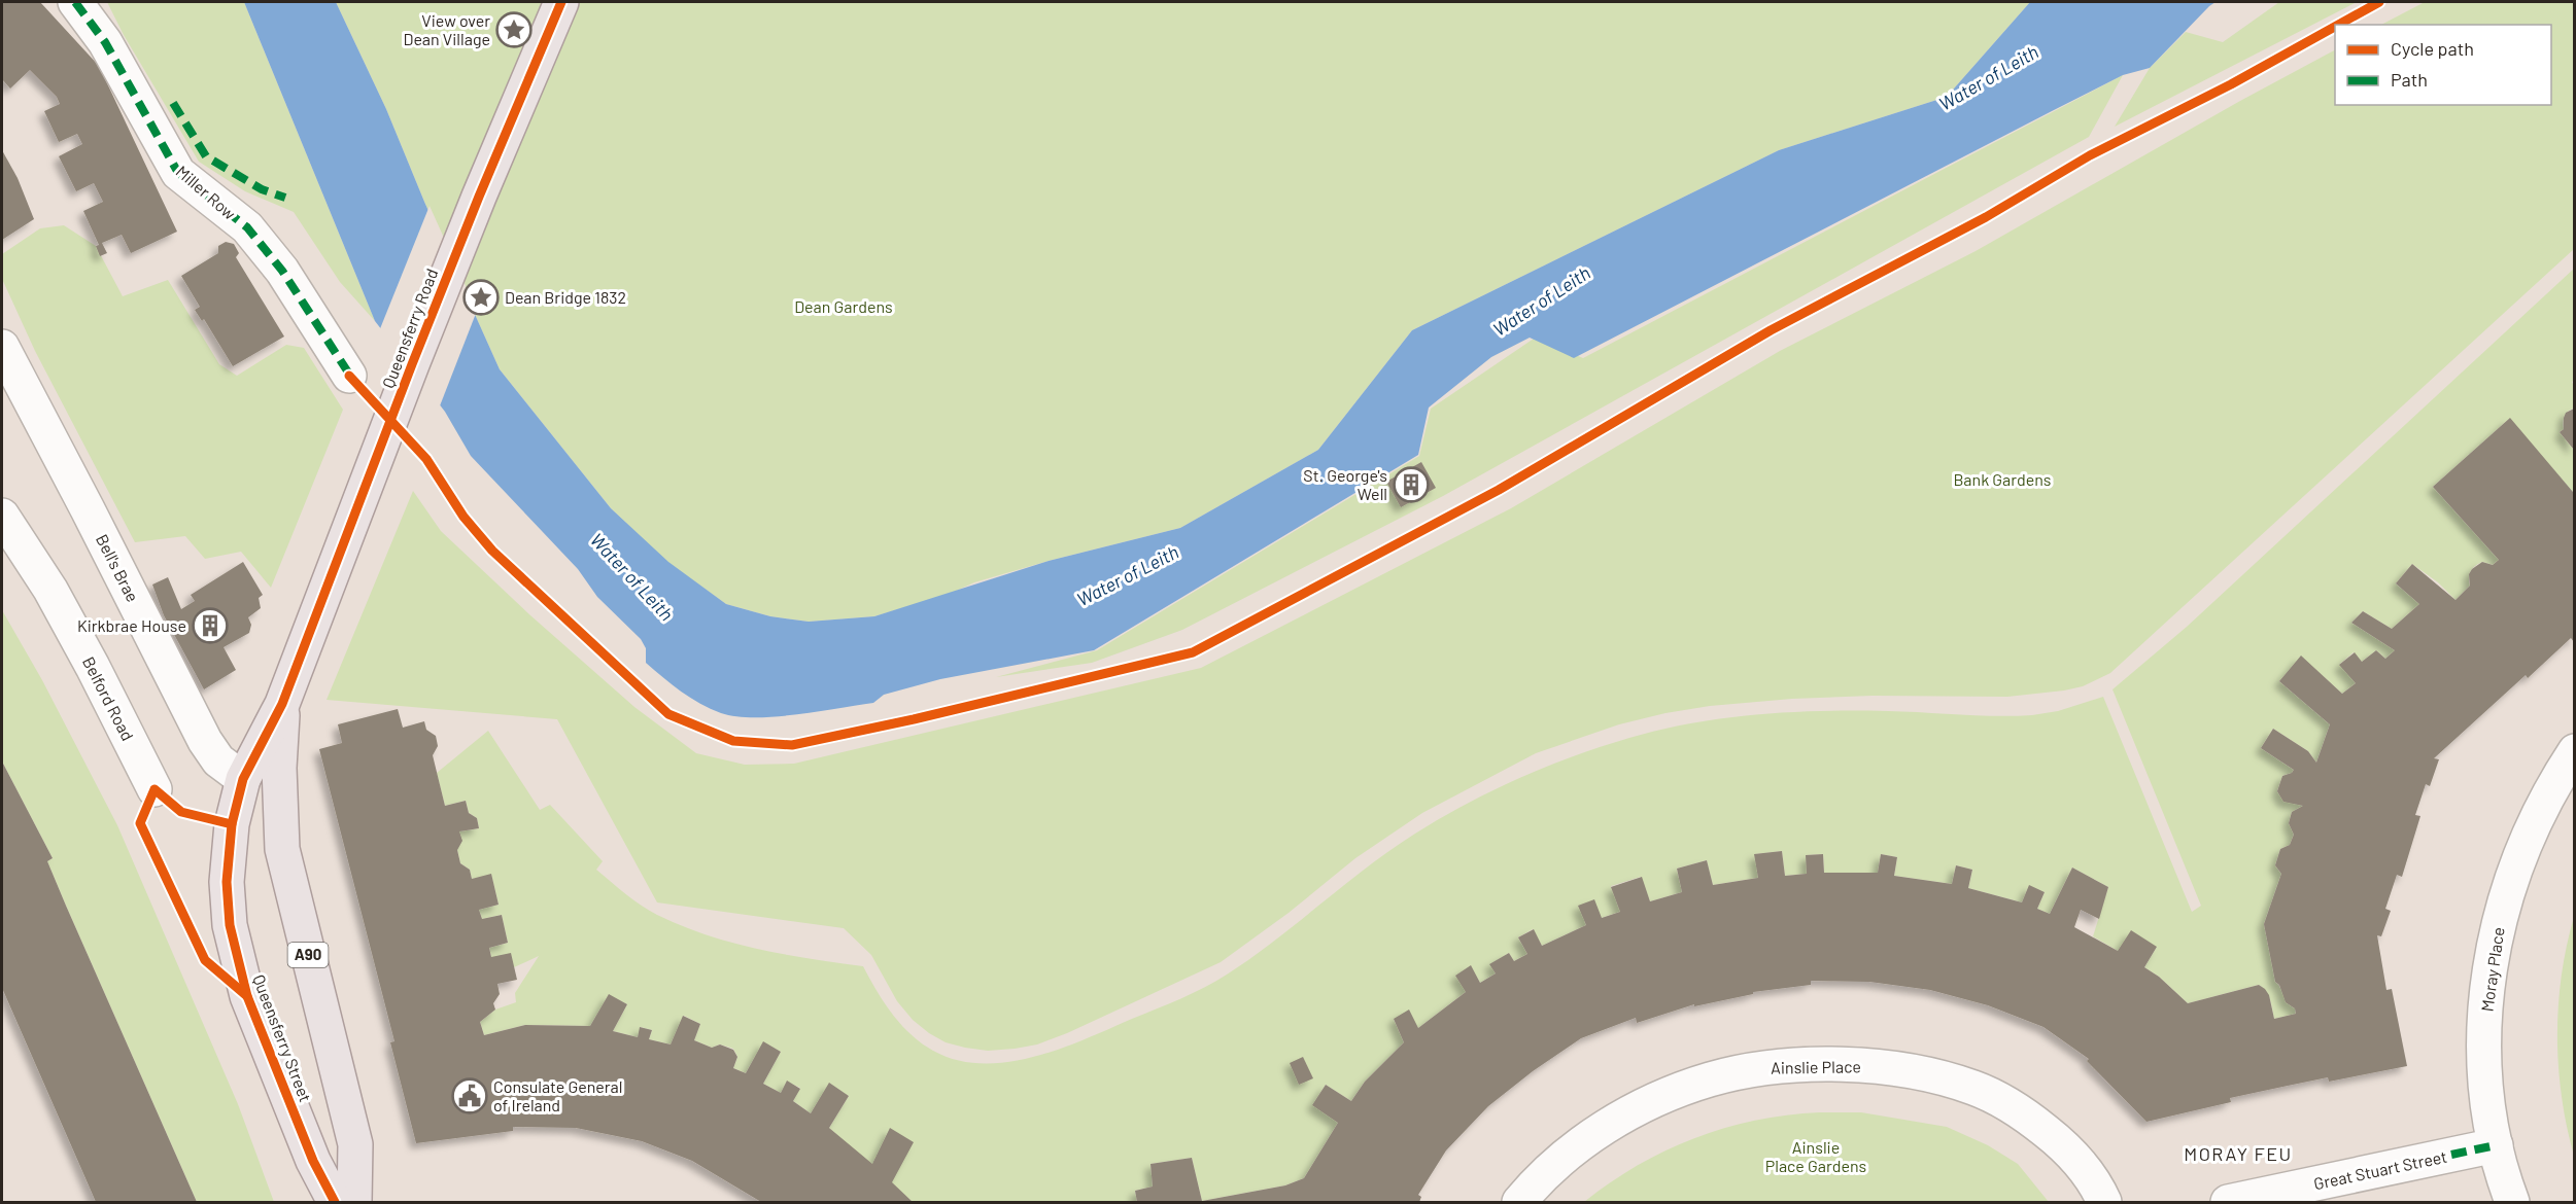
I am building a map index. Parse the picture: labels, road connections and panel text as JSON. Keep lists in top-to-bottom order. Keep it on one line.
{"streets":{"main road":["Queensferry Road","A90","Queensferry Street"],"street":["Miller Row","Bell's Brae","Belford Road","Moray Place","Ainslie Place","Great Stuart Street"]},"crossings":[["Queensferry Road","A90"],["Queensferry Road","Queensferry Street"],["Bell's Brae","Queensferry Street"],["A90","Queensferry Street"],["Moray Place","Great Stuart Street"]],"districts":["MORAY FEU"],"water":["Water of Leith"],"parks":["Dean Gardens","Bank Gardens","Ainslie Place Gardens"],"places":{"place":["View over Dean Village","Dean Bridge 1832"],"building":["St. George's Well","Kirkbrae House"],"public building":["Consulate General of Ireland"]},"legend":["Cycle path","Path"]}
